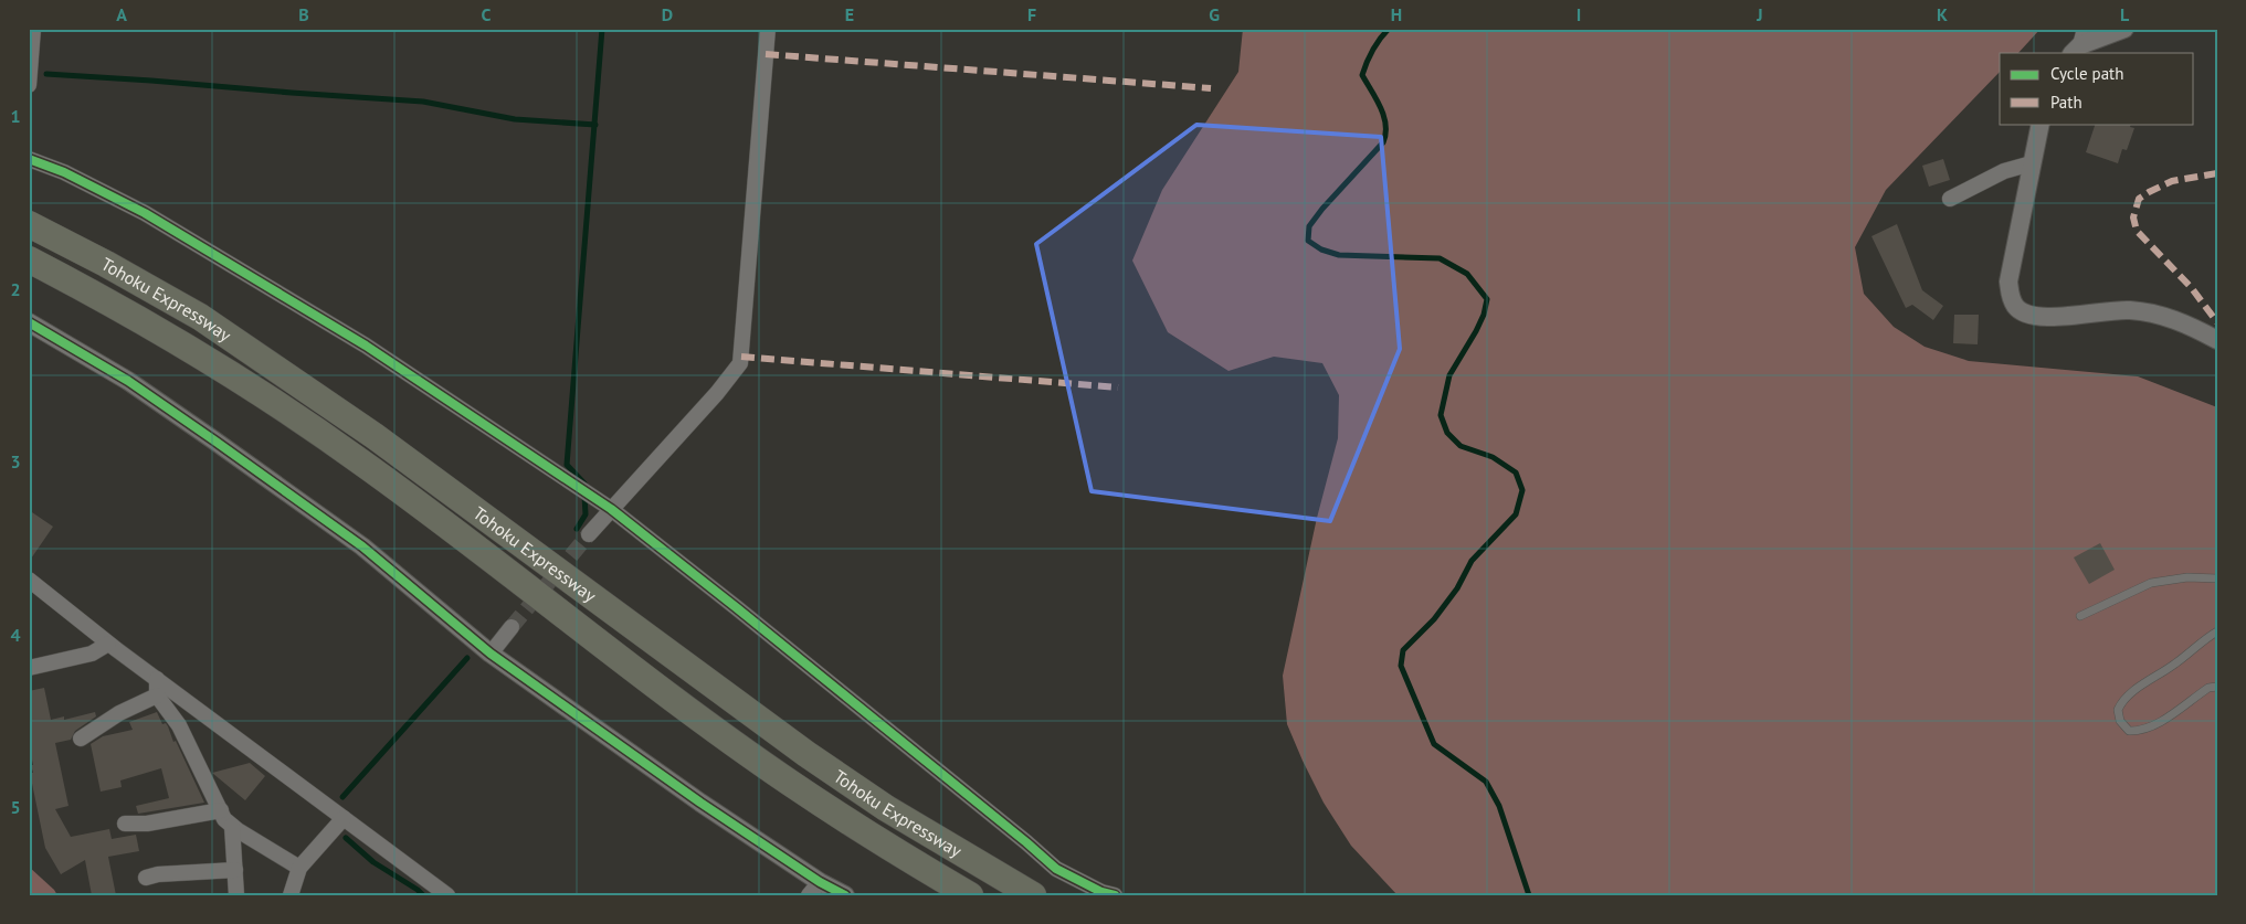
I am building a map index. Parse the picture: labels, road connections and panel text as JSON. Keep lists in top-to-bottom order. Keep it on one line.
{"streets":{"highway":["Tohoku Expressway"]},"legend":["Cycle path","Path"],"grid":{"columns":["A","B","C","D","E","F","G","H","I","J","K","L"],"rows":["1","2","3","4","5"]}}
